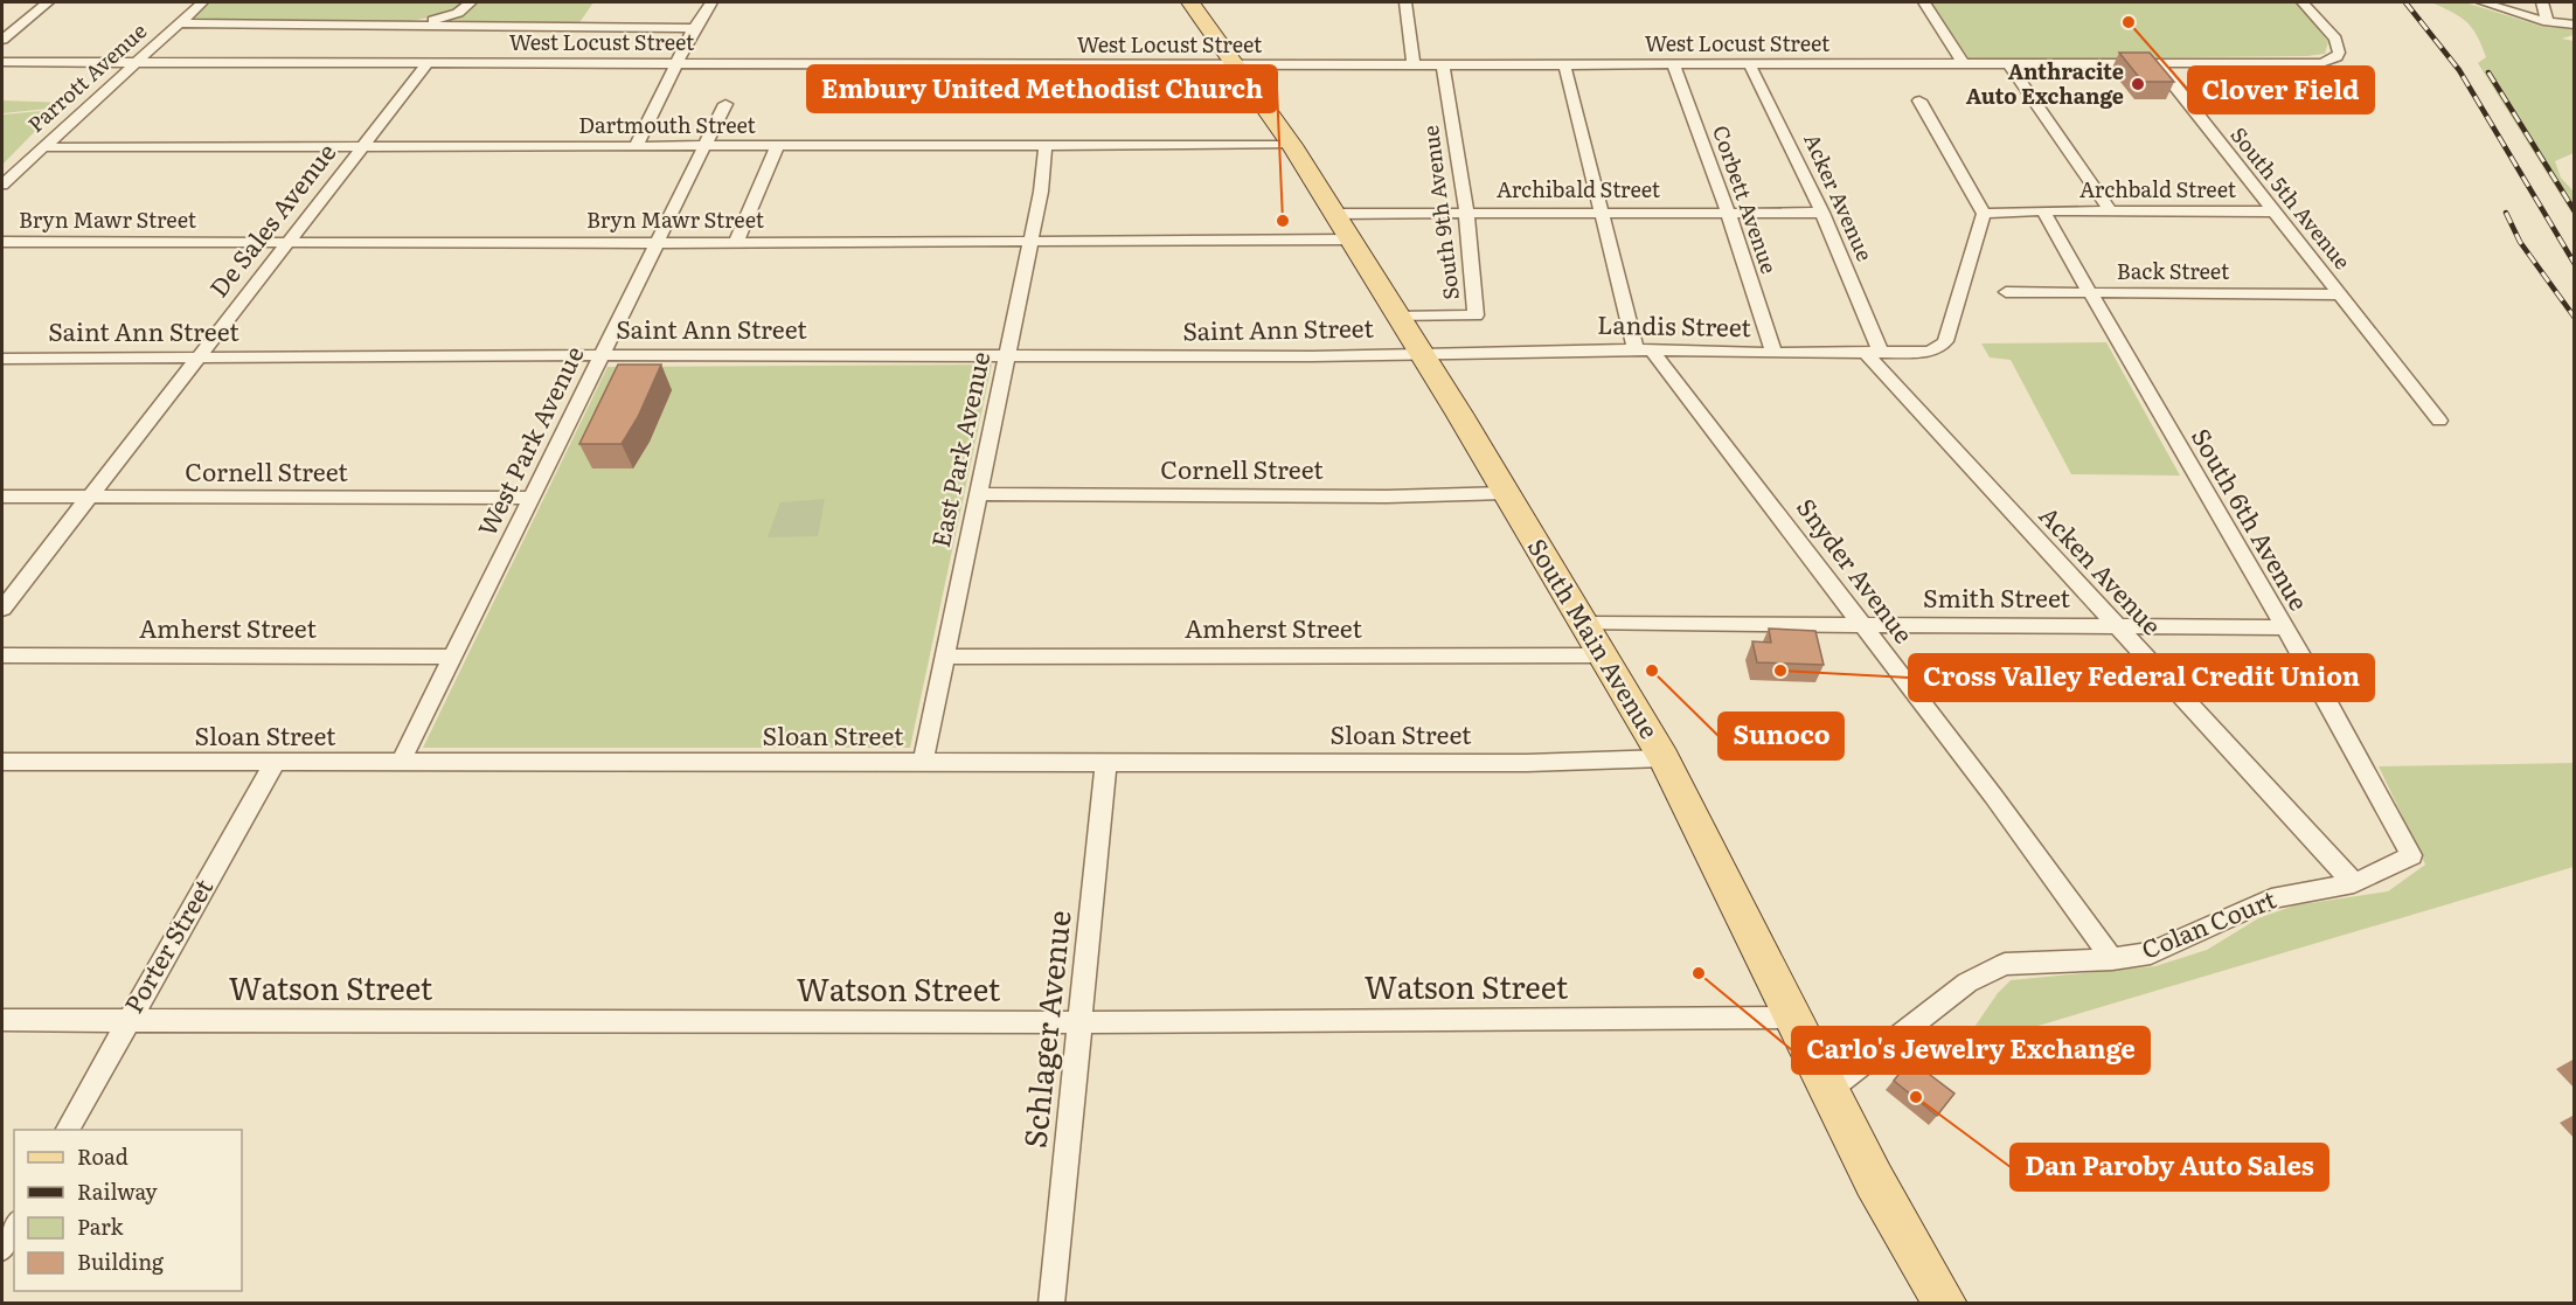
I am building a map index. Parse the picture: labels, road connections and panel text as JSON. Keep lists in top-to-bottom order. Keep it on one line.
{"streets":{"main road":["South Main Avenue"],"street":["West Locust Street","Parrott Avenue","Dartmouth Street","Archibald Street","Archbald Street","Acker Avenue","South 5th Avenue","Corbett Avenue","South 9th Avenue","Bryn Mawr Street","De Sales Avenue","Back Street","Landis Street","Saint Ann Street","West Park Avenue","East Park Avenue","Cornell Street","South 6th Avenue","Snyder Avenue","Acken Avenue","Smith Street","Amherst Street","Sloan Street","Colan Court","Porter Street","Watson Street","Schlager Avenue"]},"crossings":[["West Locust Street","Parrott Avenue"],["West Locust Street","Acker Avenue"],["West Locust Street","South 5th Avenue"],["West Locust Street","Corbett Avenue"],["West Locust Street","South 9th Avenue"],["West Locust Street","De Sales Avenue"],["West Locust Street","Snyder Avenue"],["West Locust Street","South Main Avenue"],["Parrott Avenue","Dartmouth Street"],["Dartmouth Street","De Sales Avenue"],["Dartmouth Street","West Park Avenue"],["Dartmouth Street","East Park Avenue"],["Dartmouth Street","South Main Avenue"],["Archibald Street","Acker Avenue"],["Archibald Street","Corbett Avenue"],["Archibald Street","South 9th Avenue"],["Archibald Street","Bryn Mawr Street"],["Archibald Street","Snyder Avenue"],["Archibald Street","South Main Avenue"],["Archbald Street","South 5th Avenue"],["Archbald Street","South 6th Avenue"],["Acker Avenue","Landis Street"],["Acker Avenue","Acken Avenue"],["South 5th Avenue","Back Street"],["Corbett Avenue","Landis Street"],["South 9th Avenue","South Main Avenue"],["Bryn Mawr Street","De Sales Avenue"],["Bryn Mawr Street","West Park Avenue"],["Bryn Mawr Street","East Park Avenue"],["Bryn Mawr Street","South Main Avenue"],["De Sales Avenue","Saint Ann Street"],["De Sales Avenue","Cornell Street"],["Back Street","South 6th Avenue"],["Landis Street","Saint Ann Street"],["Landis Street","Snyder Avenue"],["Landis Street","Acken Avenue"],["Landis Street","South Main Avenue"],["Saint Ann Street","West Park Avenue"],["Saint Ann Street","East Park Avenue"],["Saint Ann Street","South Main Avenue"],["West Park Avenue","Cornell Street"],["West Park Avenue","Amherst Street"],["West Park Avenue","Sloan Street"],["East Park Avenue","Cornell Street"],["East Park Avenue","Amherst Street"],["East Park Avenue","Sloan Street"],["Cornell Street","South Main Avenue"],["South 6th Avenue","Smith Street"],["South 6th Avenue","Colan Court"],["Snyder Avenue","Smith Street"],["Snyder Avenue","Colan Court"],["Acken Avenue","Smith Street"],["Acken Avenue","Colan Court"],["Smith Street","South Main Avenue"],["Amherst Street","South Main Avenue"],["South Main Avenue","Sloan Street"],["South Main Avenue","Colan Court"],["South Main Avenue","Watson Street"],["Sloan Street","Porter Street"],["Sloan Street","Schlager Avenue"],["Porter Street","Watson Street"],["Watson Street","Schlager Avenue"]],"places":["Clover Field","Anthracite Auto Exchange","Embury United Methodist Church","Sunoco","Cross Valley Federal Credit Union","Carlo's Jewelry Exchange","Dan Paroby Auto Sales"],"legend":["Road","Railway","Park","Building"]}
